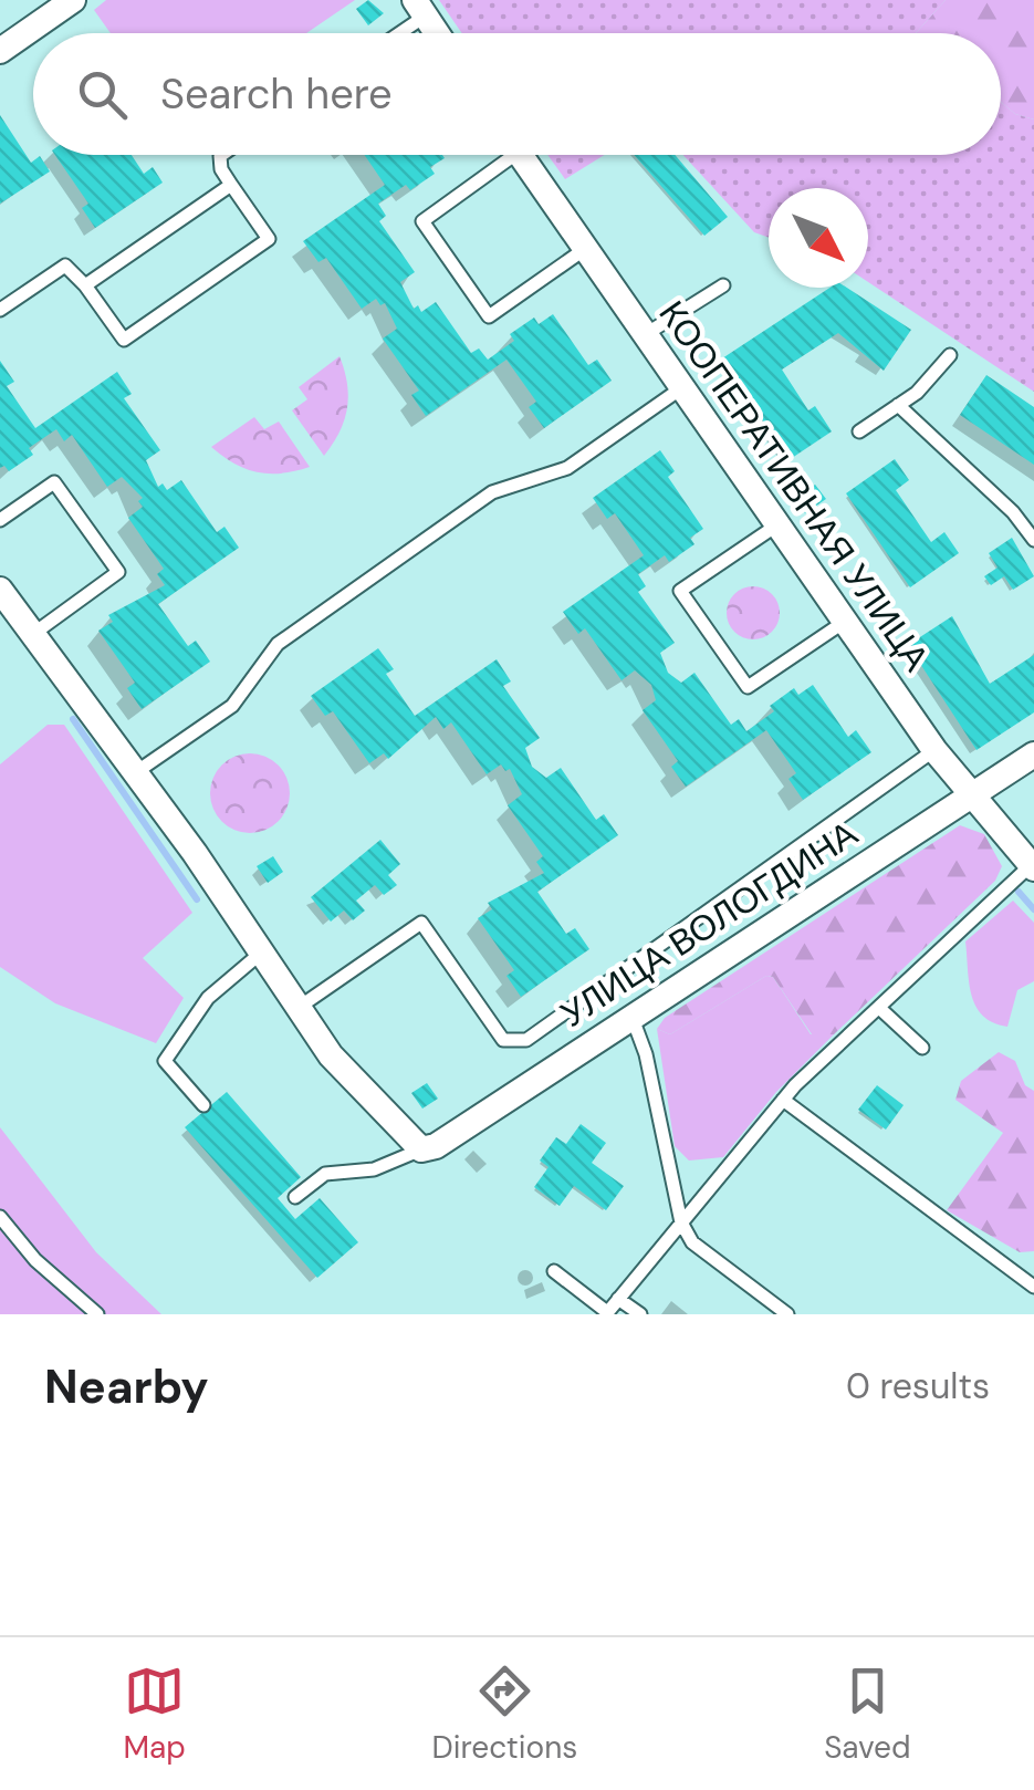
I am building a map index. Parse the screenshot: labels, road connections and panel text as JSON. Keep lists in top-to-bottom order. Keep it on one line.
{"streets":{"street":["КООПЕРАТИВНАЯ УЛИЦА","УЛИЦА ВОЛОГДИНА"]},"crossings":[["КООПЕРАТИВНАЯ УЛИЦА","УЛИЦА ВОЛОГДИНА"]],"north":"bottom right","page":{"search":"Search here","heading":["Nearby","0 results"],"nav":["Map","Directions","Saved"]}}
